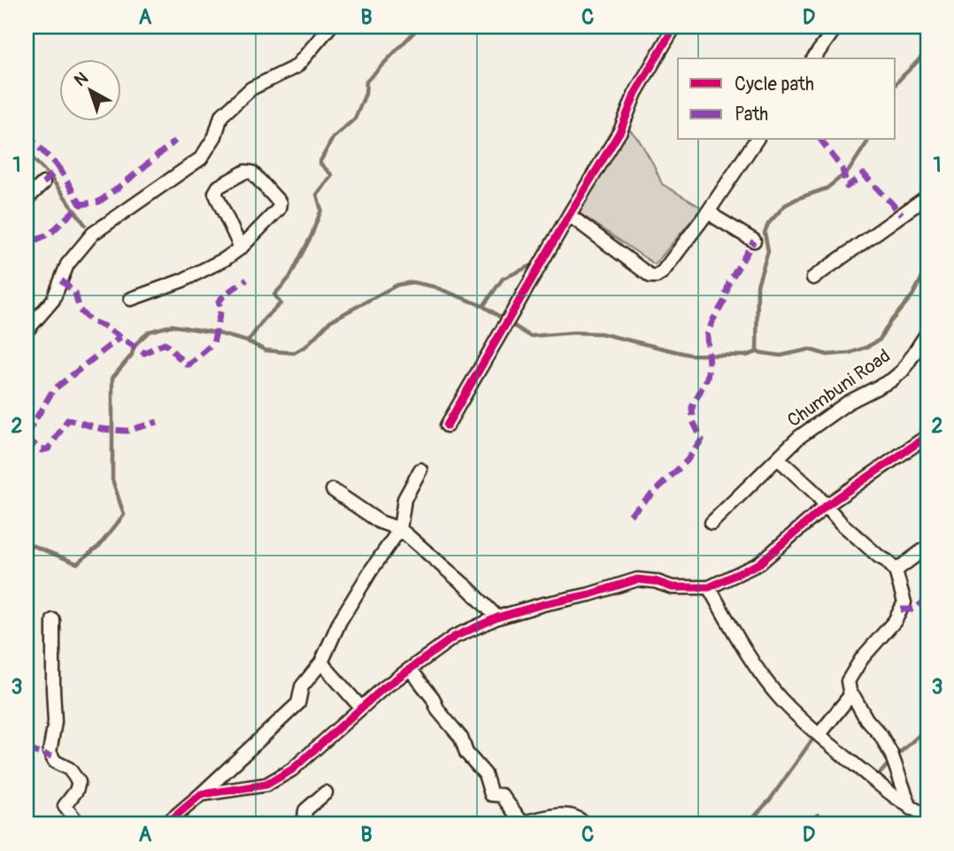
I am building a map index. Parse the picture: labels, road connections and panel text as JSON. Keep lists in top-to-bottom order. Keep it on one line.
{"streets":{"street":["Chumbuni Road"]},"legend":["Cycle path","Path"],"north":"top left","grid":{"columns":["A","B","C","D"],"rows":["1","2","3"]}}
